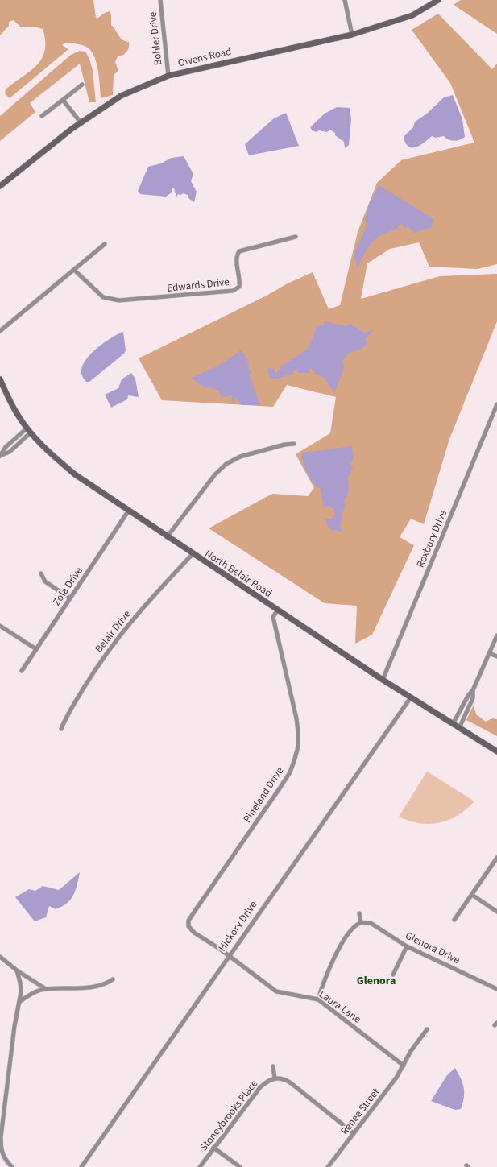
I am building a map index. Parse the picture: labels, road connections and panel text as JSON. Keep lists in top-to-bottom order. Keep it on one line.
{"streets":{"main road":["Owens Road","North Belair Road"],"street":["Bohler Drive","Edwards Drive","Roxbury Drive","Zola Drive","Belair Drive","Pineland Drive","Hickory Drive","Glenora Drive","Laura Lane","Renee Street","Stoneybrooks Place"]},"crossings":[["Bohler Drive","Owens Road"],["Roxbury Drive","North Belair Road"],["North Belair Road","Zola Drive"],["North Belair Road","Belair Drive"],["North Belair Road","Pineland Drive"],["North Belair Road","Hickory Drive"],["Pineland Drive","Hickory Drive"],["Pineland Drive","Laura Lane"],["Hickory Drive","Laura Lane"],["Laura Lane","Renee Street"]],"districts":["Glenora"]}
